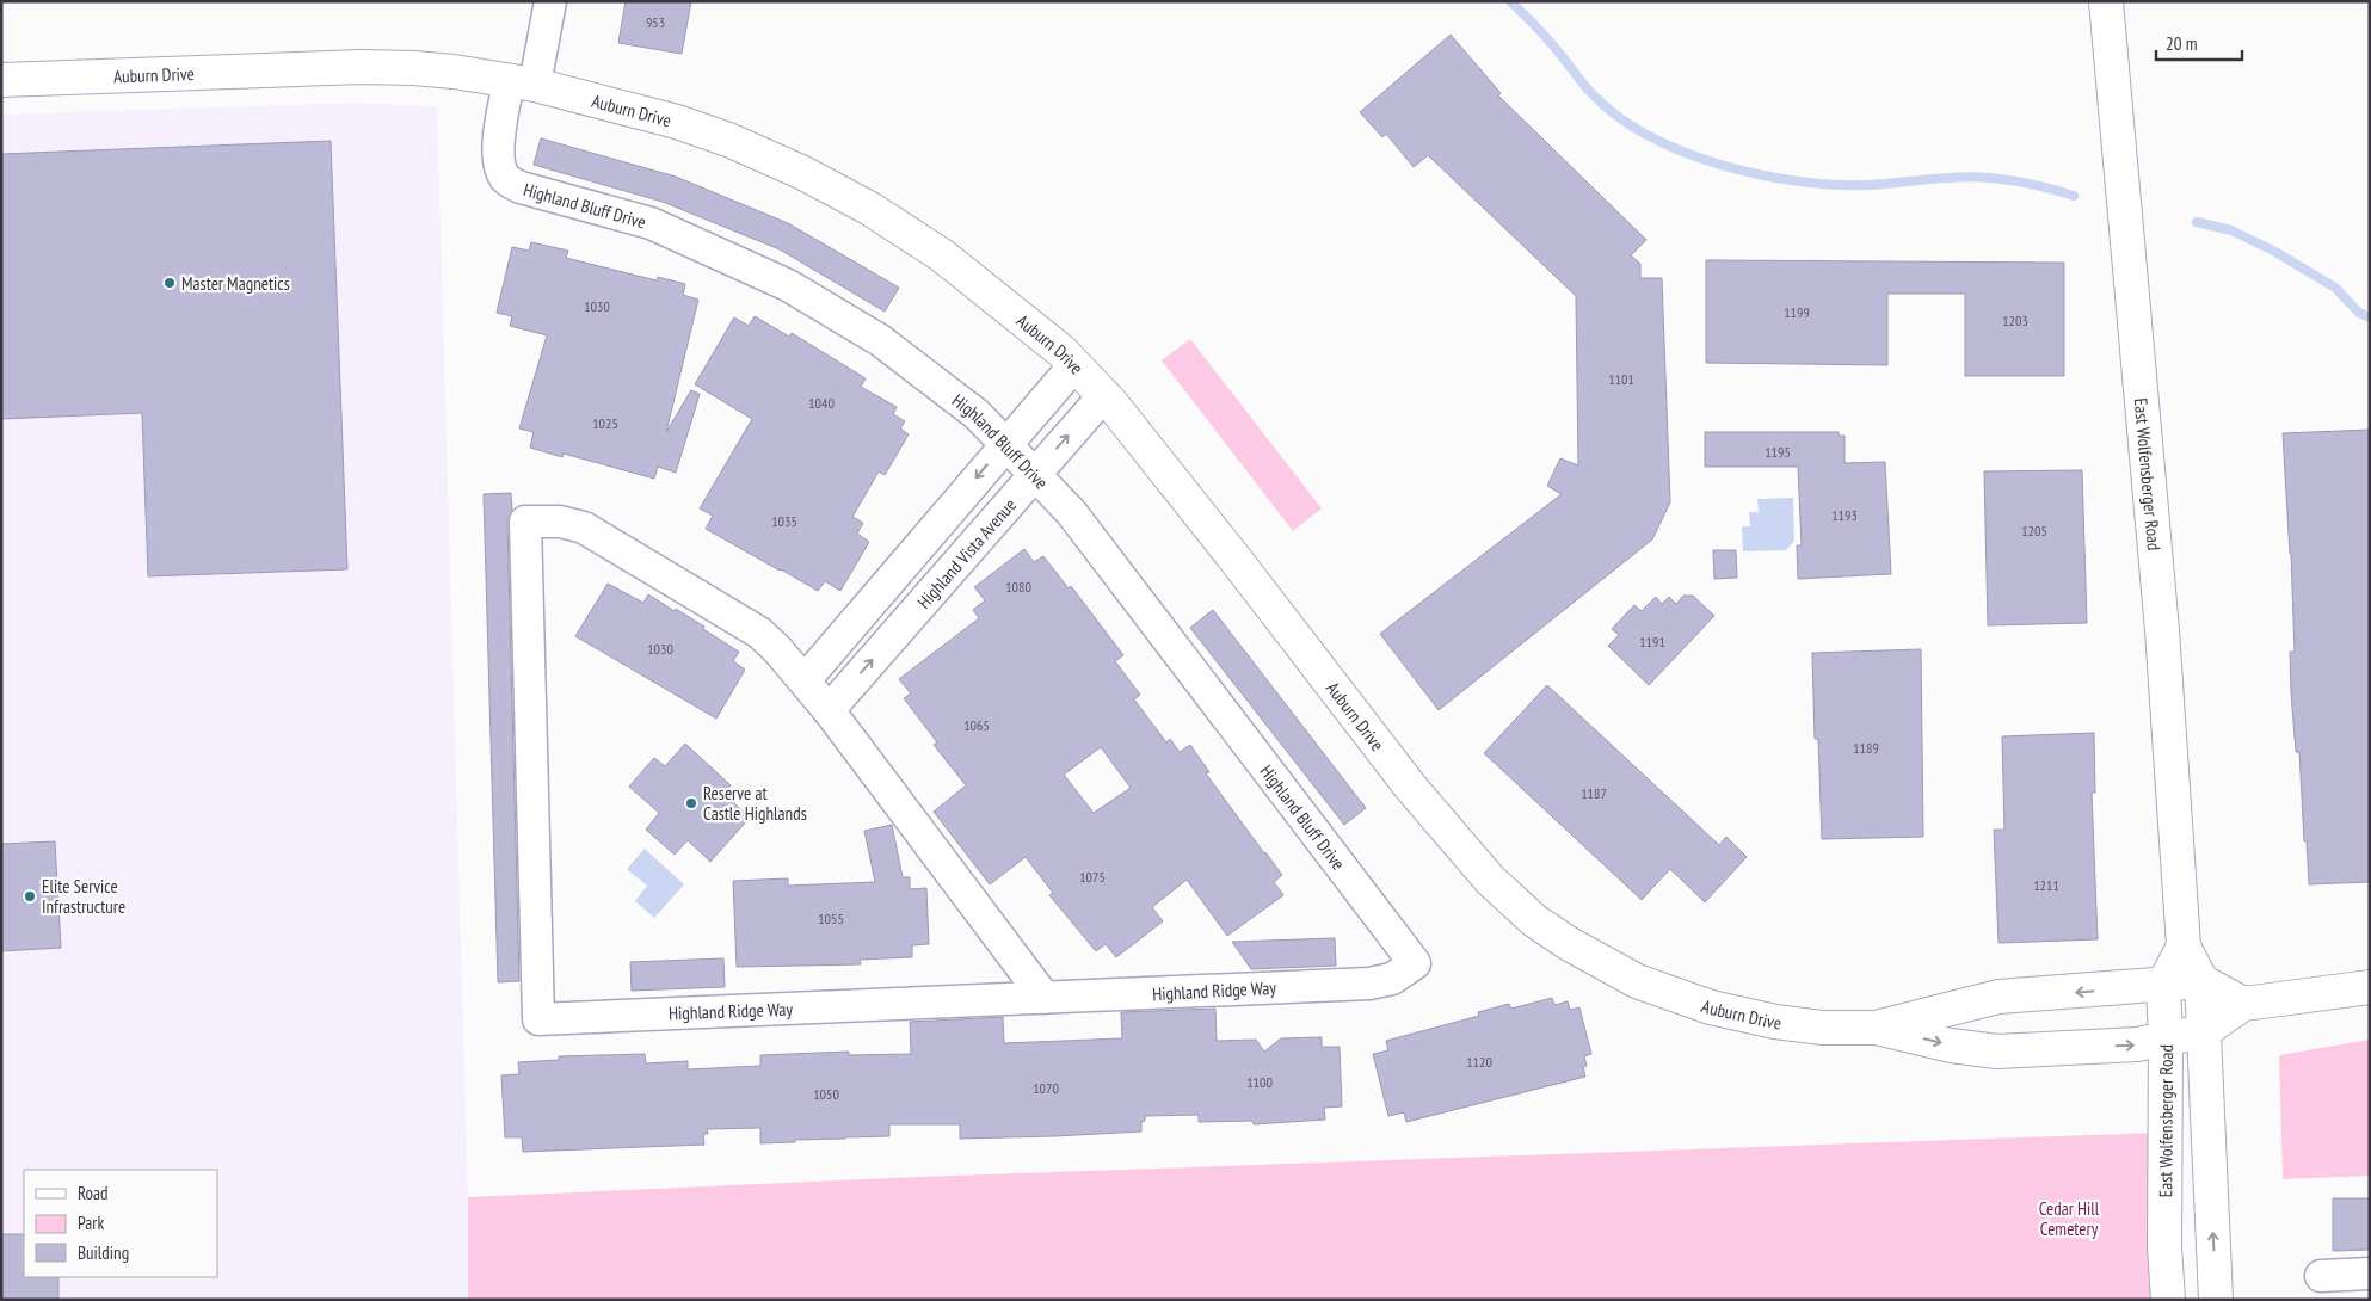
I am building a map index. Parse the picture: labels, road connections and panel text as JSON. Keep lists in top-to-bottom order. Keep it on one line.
{"streets":{"street":["Auburn Drive","Highland Bluff Drive","East Wolfensberger Road","Highland Vista Avenue","Highland Ridge Way"]},"crossings":[["Auburn Drive","Highland Bluff Drive"],["Auburn Drive","East Wolfensberger Road"],["Auburn Drive","Highland Vista Avenue"],["Highland Bluff Drive","Highland Vista Avenue"],["Highland Bluff Drive","Highland Ridge Way"]],"parks":["Cedar Hill Cemetery"],"places":["Master Magnetics","Reserve at Castle Highlands","Elite Service Infrastructure"],"house_numbers":["953","1030","1199","1203","1101","1040","1025","1195","1193","1035","1205","1080","1191","1030","1065","1189","1187","1075","1211","1055","1120","1100","1070","1050"],"legend":["Road","Park","Building"],"scale_bar":"20 m"}
